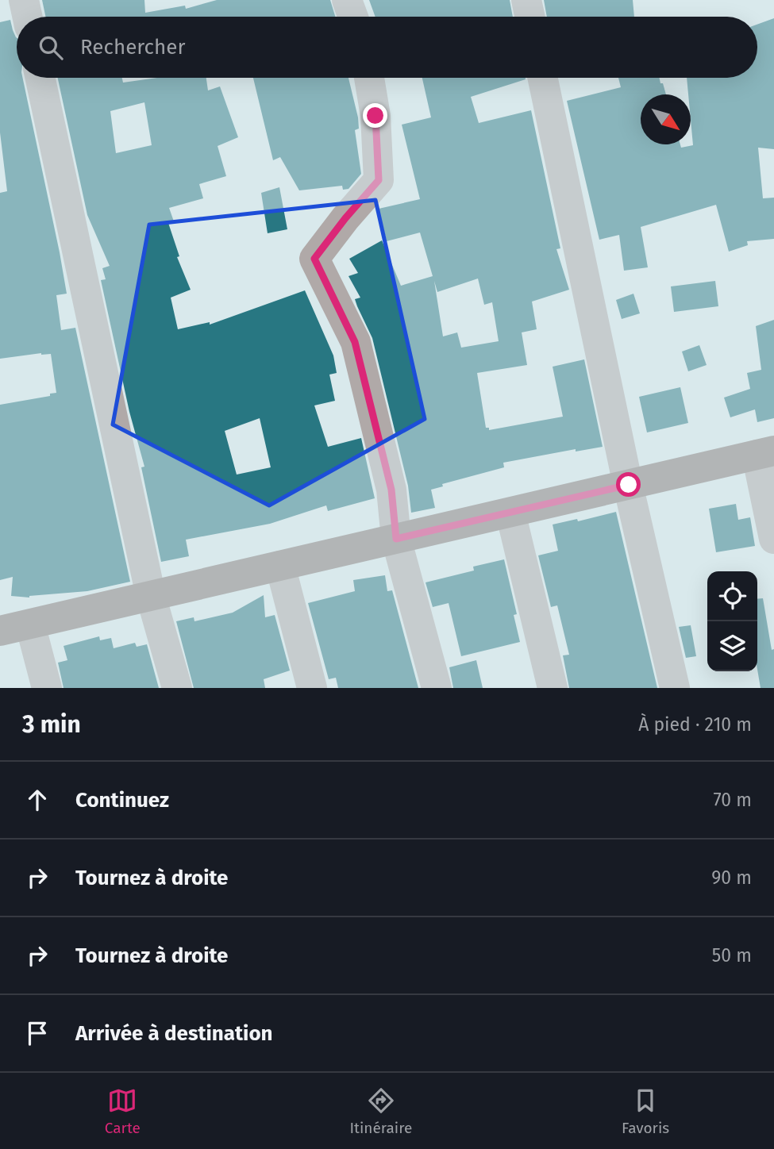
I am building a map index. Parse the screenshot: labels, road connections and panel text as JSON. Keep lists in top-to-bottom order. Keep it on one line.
{"north":"bottom right","page":{"search":"Rechercher","heading":["3 min","À pied · 210 m"],"list":[["Continuez","70 m"],["Tournez à droite","90 m"],["Tournez à droite","50 m"],"Arrivée à destination"],"nav":["Carte","Itinéraire","Favoris"]}}
